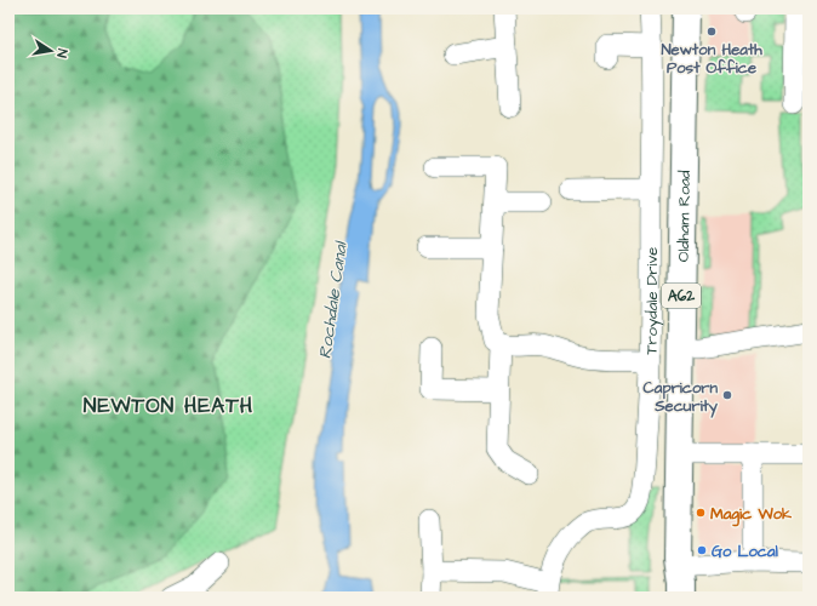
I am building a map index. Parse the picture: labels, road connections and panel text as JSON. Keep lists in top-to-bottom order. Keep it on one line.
{"streets":{"highway":["Oldham Road","A62"],"street":["Troydale Drive"]},"districts":["NEWTON HEATH"],"water":["Rochdale Canal"],"places":["Newton Heath Post Office","Capricorn Security","Magic Wok","Go Local"],"north":"right"}
